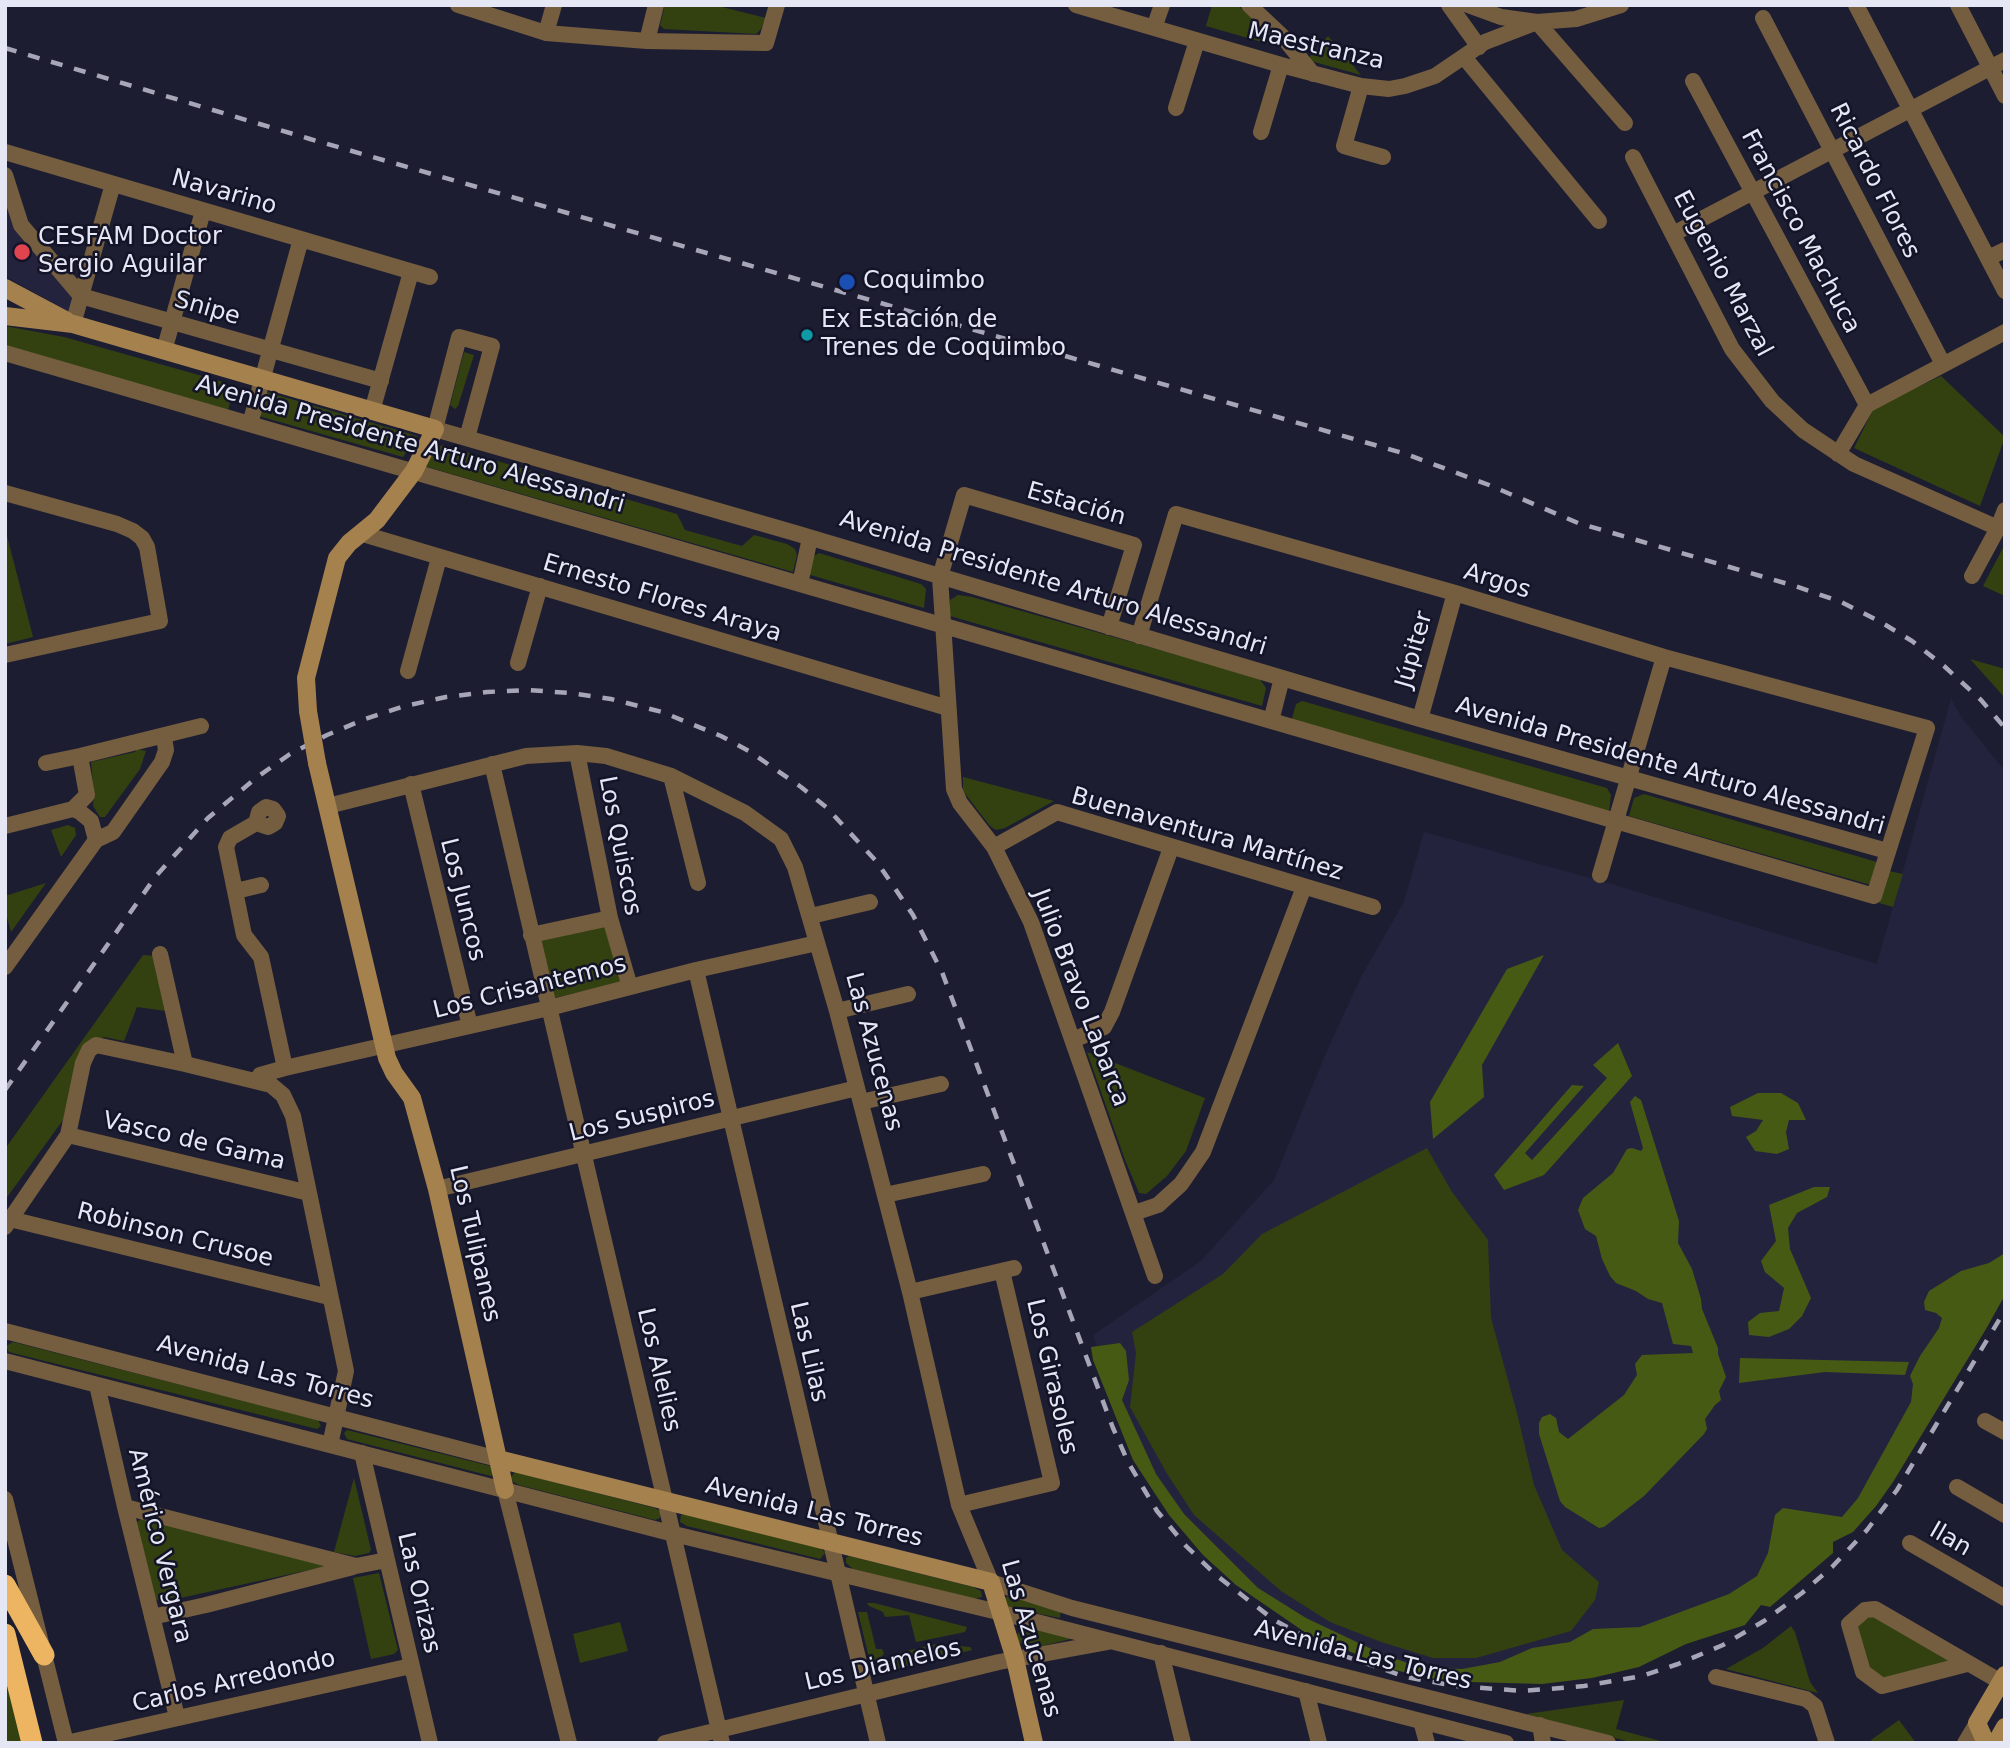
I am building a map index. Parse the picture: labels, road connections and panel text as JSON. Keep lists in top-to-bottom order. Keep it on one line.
{"streets":{"street":["Maestranza","Ricardo Flores","Navarino","Francisco Machuca","Eugenio Marzal","Snipe","Avenida Presidente Arturo Alessandri","Estación","Argos","Ernesto Flores Araya","Júpiter","Buenaventura Martínez","Los Quiscos","Los Juncos","Los Crisantemos","Julio Bravo Labarca","Las Azucenas","Los Suspiros","Vasco de Gama","Robinson Crusoe","Los Tulipanes","Las Lilas","Los Alelies","Avenida Las Torres","Los Girasoles","Ilan","Américo Vergara","Las Orizas","Los Diamelos","Carlos Arredondo"]},"crossings":[["Avenida Presidente Arturo Alessandri","Estación"],["Avenida Presidente Arturo Alessandri","Argos"],["Avenida Presidente Arturo Alessandri","Júpiter"],["Avenida Presidente Arturo Alessandri","Julio Bravo Labarca"],["Avenida Presidente Arturo Alessandri","Los Tulipanes"],["Estación","Julio Bravo Labarca"],["Argos","Júpiter"],["Ernesto Flores Araya","Julio Bravo Labarca"],["Ernesto Flores Araya","Los Tulipanes"],["Buenaventura Martínez","Julio Bravo Labarca"],["Los Quiscos","Los Crisantemos"],["Los Quiscos","Las Azucenas"],["Los Juncos","Los Crisantemos"],["Los Juncos","Las Azucenas"],["Los Crisantemos","Las Azucenas"],["Los Crisantemos","Los Tulipanes"],["Los Crisantemos","Las Lilas"],["Los Crisantemos","Los Alelies"],["Las Azucenas","Los Suspiros"],["Las Azucenas","Los Tulipanes"],["Las Azucenas","Los Alelies"],["Las Azucenas","Avenida Las Torres"],["Las Azucenas","Los Girasoles"],["Las Azucenas","Los Diamelos"],["Los Suspiros","Los Tulipanes"],["Los Suspiros","Las Lilas"],["Los Suspiros","Los Alelies"],["Los Tulipanes","Avenida Las Torres"],["Las Lilas","Avenida Las Torres"],["Las Lilas","Los Diamelos"],["Los Alelies","Avenida Las Torres"],["Los Alelies","Los Diamelos"],["Avenida Las Torres","Américo Vergara"],["Avenida Las Torres","Las Orizas"],["Avenida Las Torres","Los Diamelos"],["Américo Vergara","Carlos Arredondo"],["Las Orizas","Carlos Arredondo"]],"places":["CESFAM Doctor Sergio Aguilar","Coquimbo","Ex Estación de Trenes de Coquimbo"]}
